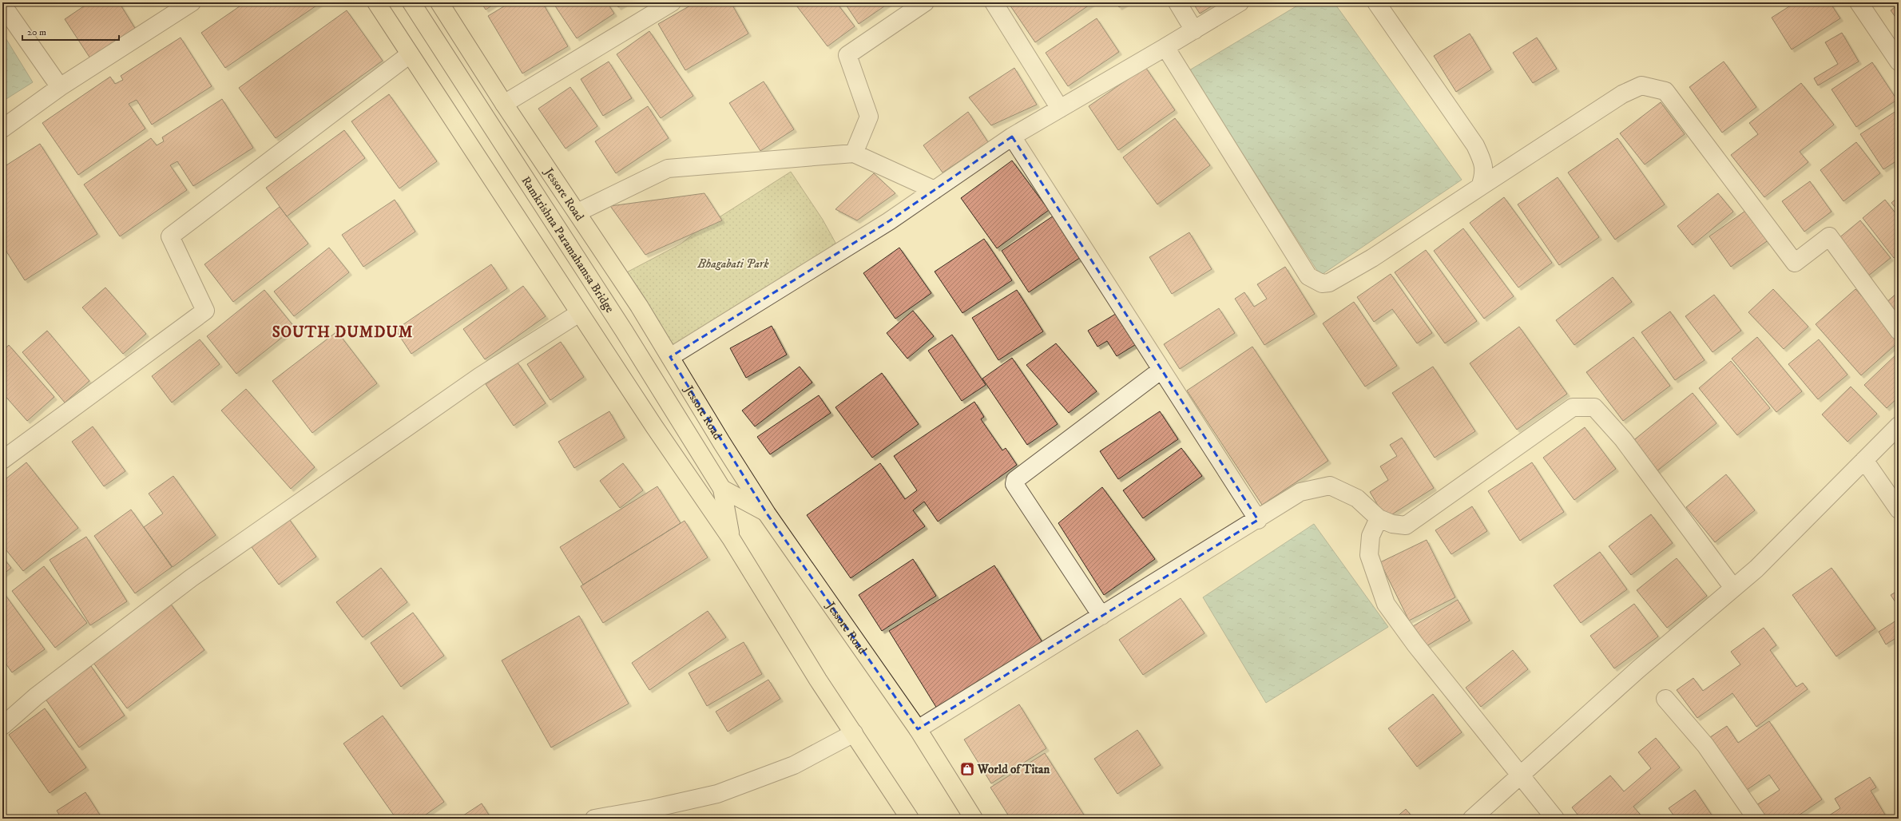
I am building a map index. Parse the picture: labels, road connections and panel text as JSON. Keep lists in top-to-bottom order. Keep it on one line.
{"streets":{"main road":["Jessore Road","Ramkrishna Paramahamsa Bridge"]},"districts":["SOUTH DUMDUM"],"parks":["Bhagabati Park"],"places":{"shop":["World of Titan"]},"scale_bar":"20 m"}
